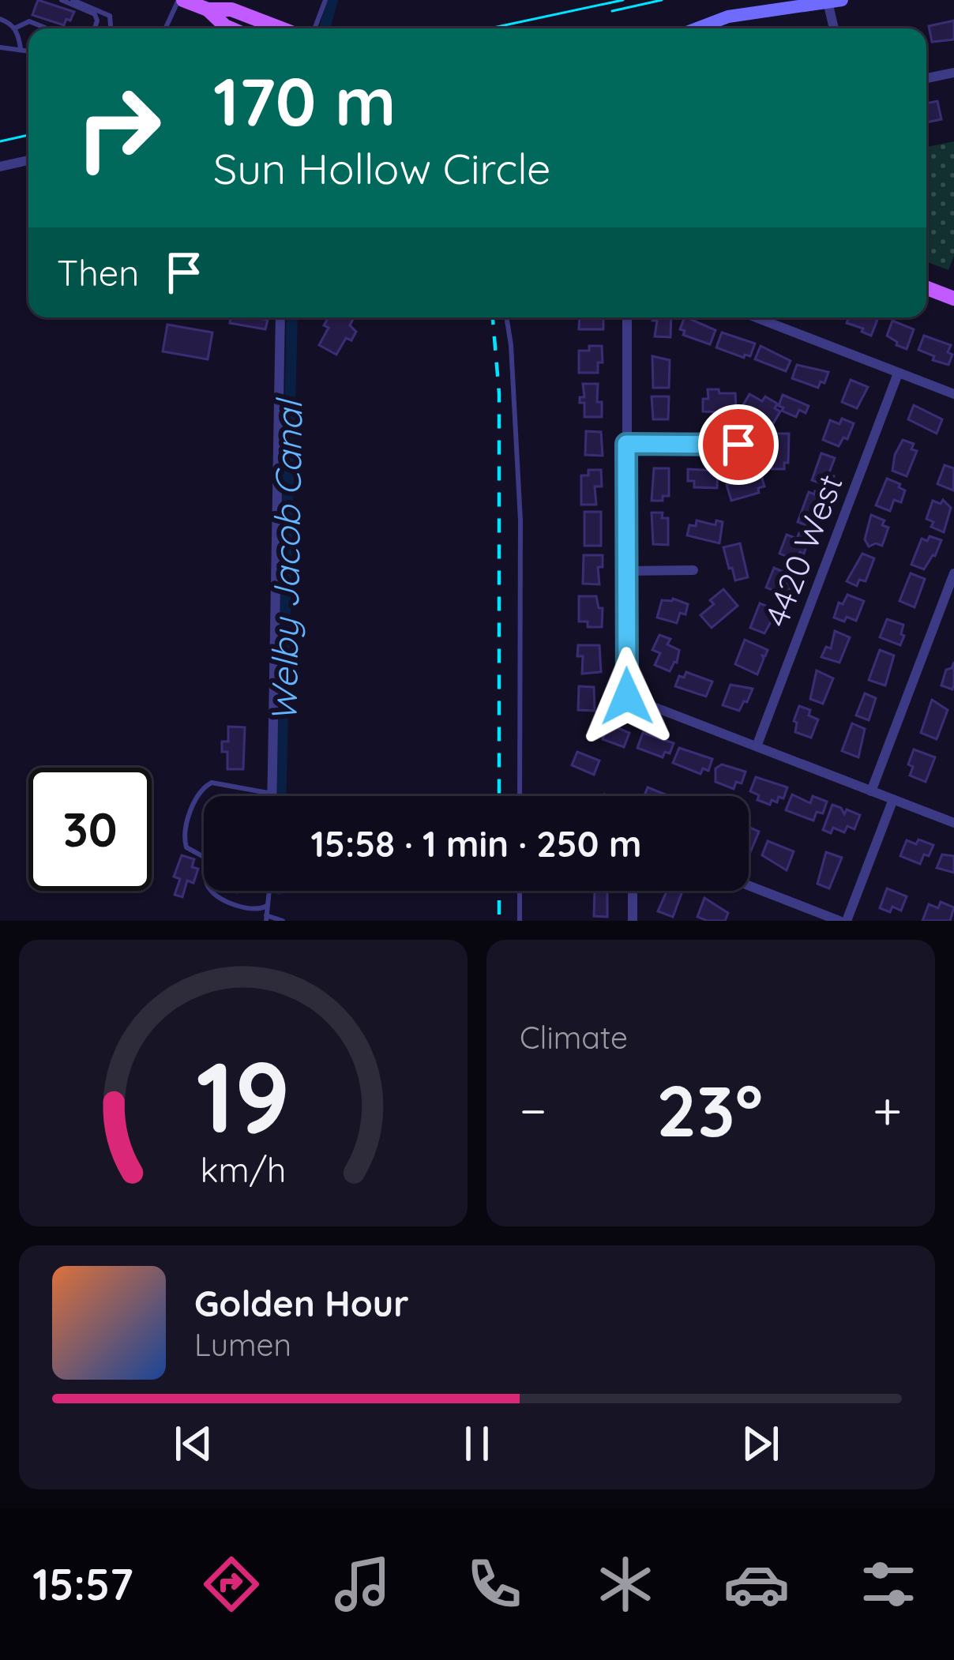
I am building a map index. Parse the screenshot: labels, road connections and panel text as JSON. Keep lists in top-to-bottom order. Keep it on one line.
{"streets":{"street":["4420 West"]},"water":["Welby Jacob Canal"],"page":{"turn":["170 m","Sun Hollow Circle"],"then":"Then","limit":"30","trip":"15:58 · 1 min · 250 m","tile":"Climate","heat":["−","23°","+"],"song":["Golden Hour","Lumen"],"tabs":"15:57","gauge":["19","km/h"]}}
